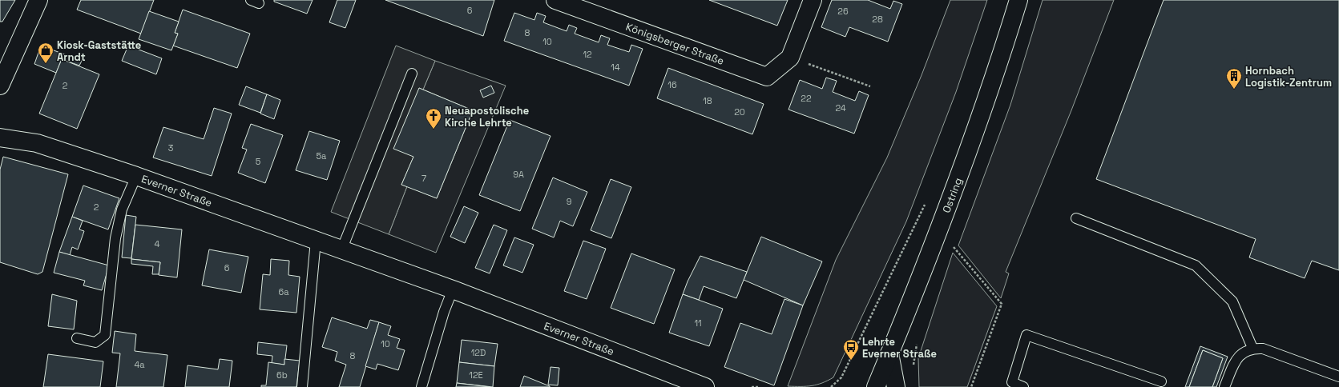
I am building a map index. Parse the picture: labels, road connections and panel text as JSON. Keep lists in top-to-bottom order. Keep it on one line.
{"streets":{"street":["Königsberger Straße","Everner Straße","Ostring"]},"places":{"shop":["Kiosk-Gaststätte Arndt"],"building":["Hornbach Logistik-Zentrum"],"church":["Neuapostolische Kirche Lehrte"],"bus stop":["Lehrte Everner Straße"]},"house_numbers":["6","26","28","8","10","12","14","16","2","22","18","24","20","3","5a","5","9A","7","9","2","4","6","6a","11","10","12D","8","4a","6b","12E"]}
